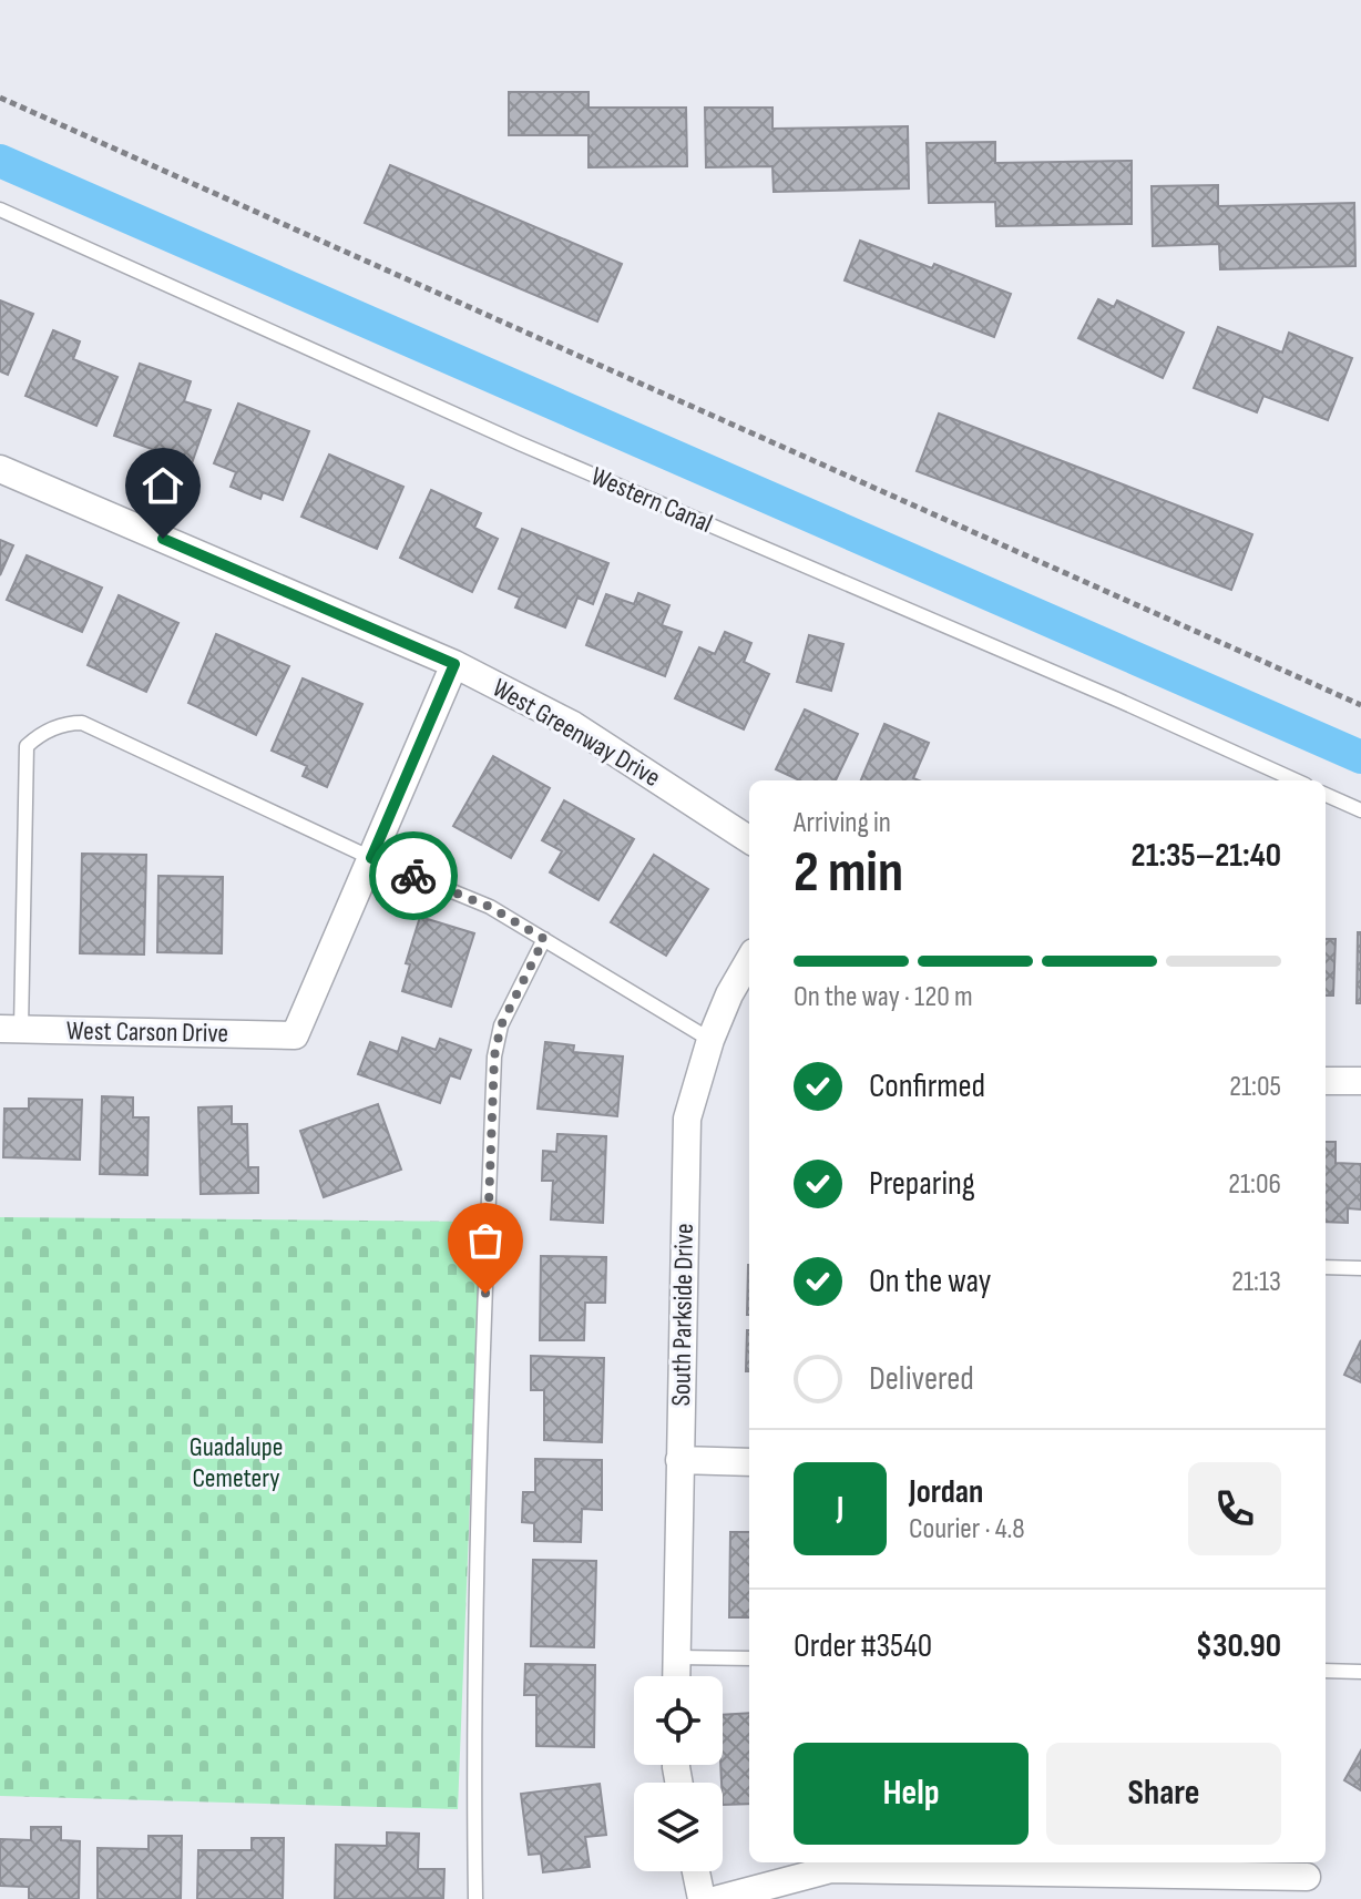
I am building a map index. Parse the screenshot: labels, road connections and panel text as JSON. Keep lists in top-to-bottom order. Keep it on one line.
{"streets":{"street":["West Greenway Drive","West Carson Drive","South Parkside Drive"],"lane":["Western Canal"]},"parks":["Guadalupe Cemetery"],"page":{"heading":["2 min","Arriving in","21:35–21:40"],"panel":["Jordan","Courier · 4.8","Order #3540","$30.90"],"bar":"On the way · 120 m","list":[["Confirmed","21:05"],["Preparing","21:06"],["On the way","21:13"],"Delivered"],"round":"J","buttons":["Help","Share"]}}
